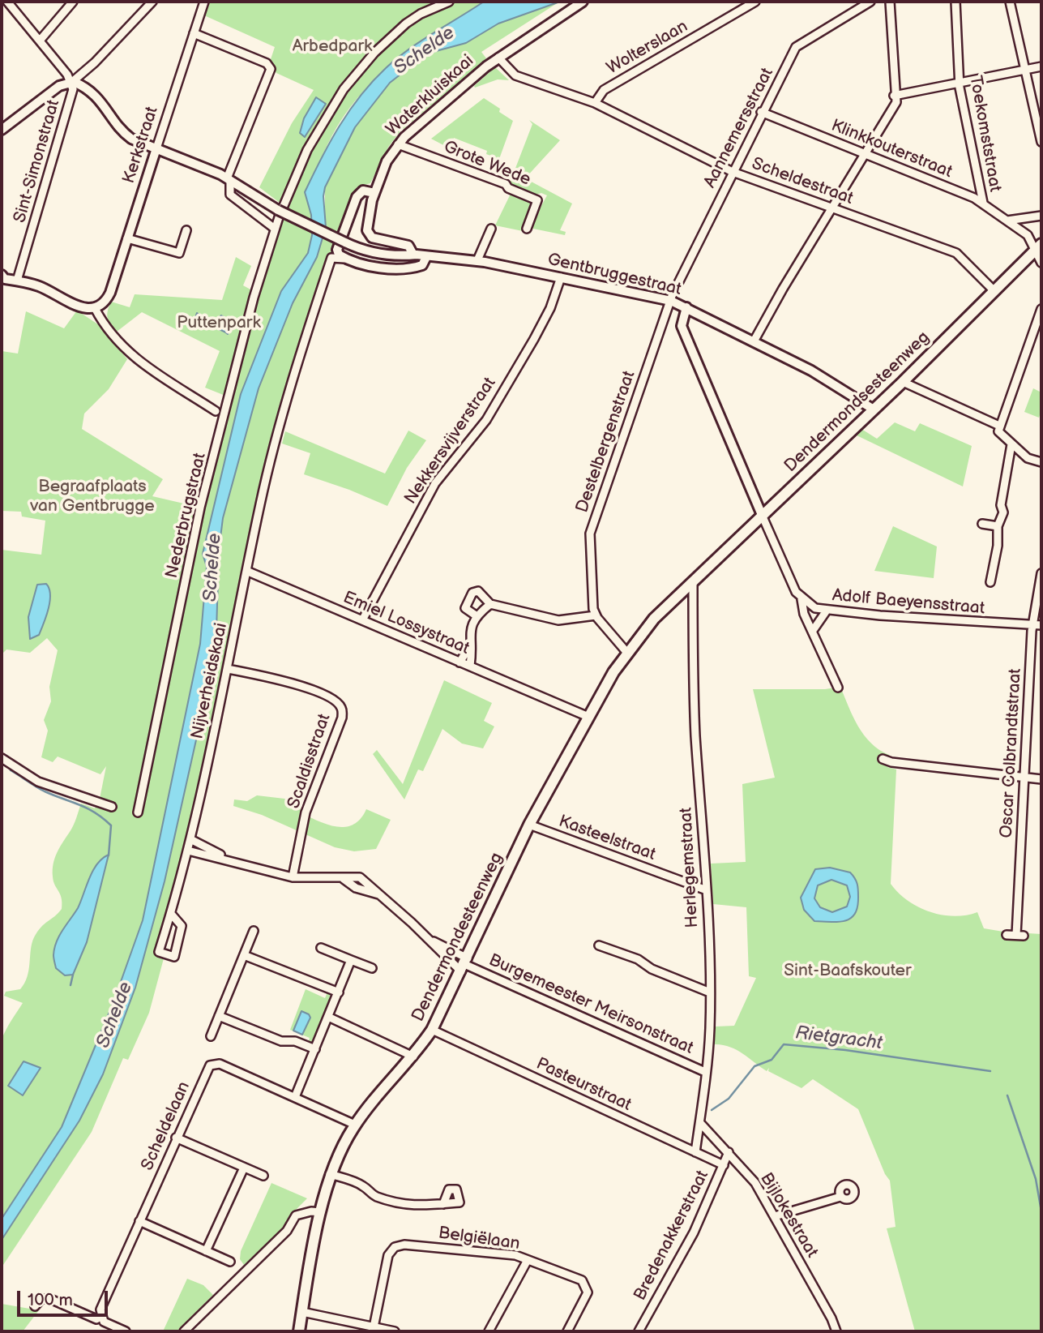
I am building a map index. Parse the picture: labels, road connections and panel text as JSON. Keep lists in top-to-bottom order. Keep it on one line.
{"streets":{"main road":["Dendermondsesteenweg","Dendermondesteenweg"],"street":["Wolterslaan","Waterkluiskaai","Aannemersstraat","Toekomststraat","Kerkstraat","Klinkkouterstraat","Sint-Simonstraat","Grote Wede","Scheldestraat","Gentbruggestraat","Nekkersvijverstraat","Destelbergenstraat","Nederbrugstraat","Adolf Baeyensstraat","Emiel Lossystraat","Nijverheidskaai","Oscar Colbrandtstraat","Scaldisstraat","Kasteelstraat","Herlegemstraat","Burgemeester Meirsonstraat","Pasteurstraat","Scheldelaan","Bijlokestraat","Bredenakkerstraat","Belgiëlaan"]},"crossings":[["Wolterslaan","Scheldestraat"],["Waterkluiskaai","Grote Wede"],["Waterkluiskaai","Gentbruggestraat"],["Aannemersstraat","Klinkkouterstraat"],["Aannemersstraat","Scheldestraat"],["Aannemersstraat","Gentbruggestraat"],["Aannemersstraat","Destelbergenstraat"],["Toekomststraat","Klinkkouterstraat"],["Kerkstraat","Gentbruggestraat"],["Klinkkouterstraat","Dendermondsesteenweg"],["Sint-Simonstraat","Gentbruggestraat"],["Scheldestraat","Dendermondsesteenweg"],["Gentbruggestraat","Dendermondsesteenweg"],["Gentbruggestraat","Nekkersvijverstraat"],["Gentbruggestraat","Destelbergenstraat"],["Gentbruggestraat","Nederbrugstraat"],["Dendermondsesteenweg","Herlegemstraat"],["Dendermondsesteenweg","Dendermondesteenweg"],["Nekkersvijverstraat","Emiel Lossystraat"],["Adolf Baeyensstraat","Oscar Colbrandtstraat"],["Emiel Lossystraat","Nijverheidskaai"],["Emiel Lossystraat","Dendermondesteenweg"],["Nijverheidskaai","Scaldisstraat"],["Kasteelstraat","Herlegemstraat"],["Kasteelstraat","Dendermondesteenweg"],["Herlegemstraat","Burgemeester Meirsonstraat"],["Herlegemstraat","Pasteurstraat"],["Herlegemstraat","Bijlokestraat"],["Dendermondesteenweg","Burgemeester Meirsonstraat"],["Dendermondesteenweg","Pasteurstraat"],["Dendermondesteenweg","Scheldelaan"],["Pasteurstraat","Bredenakkerstraat"],["Bijlokestraat","Bredenakkerstraat"]],"water":["Schelde","Rietgracht"],"parks":["Arbedpark","Puttenpark","Begraafplaats van Gentbrugge","Sint-Baafskouter"],"scale_bar":"100 m"}
